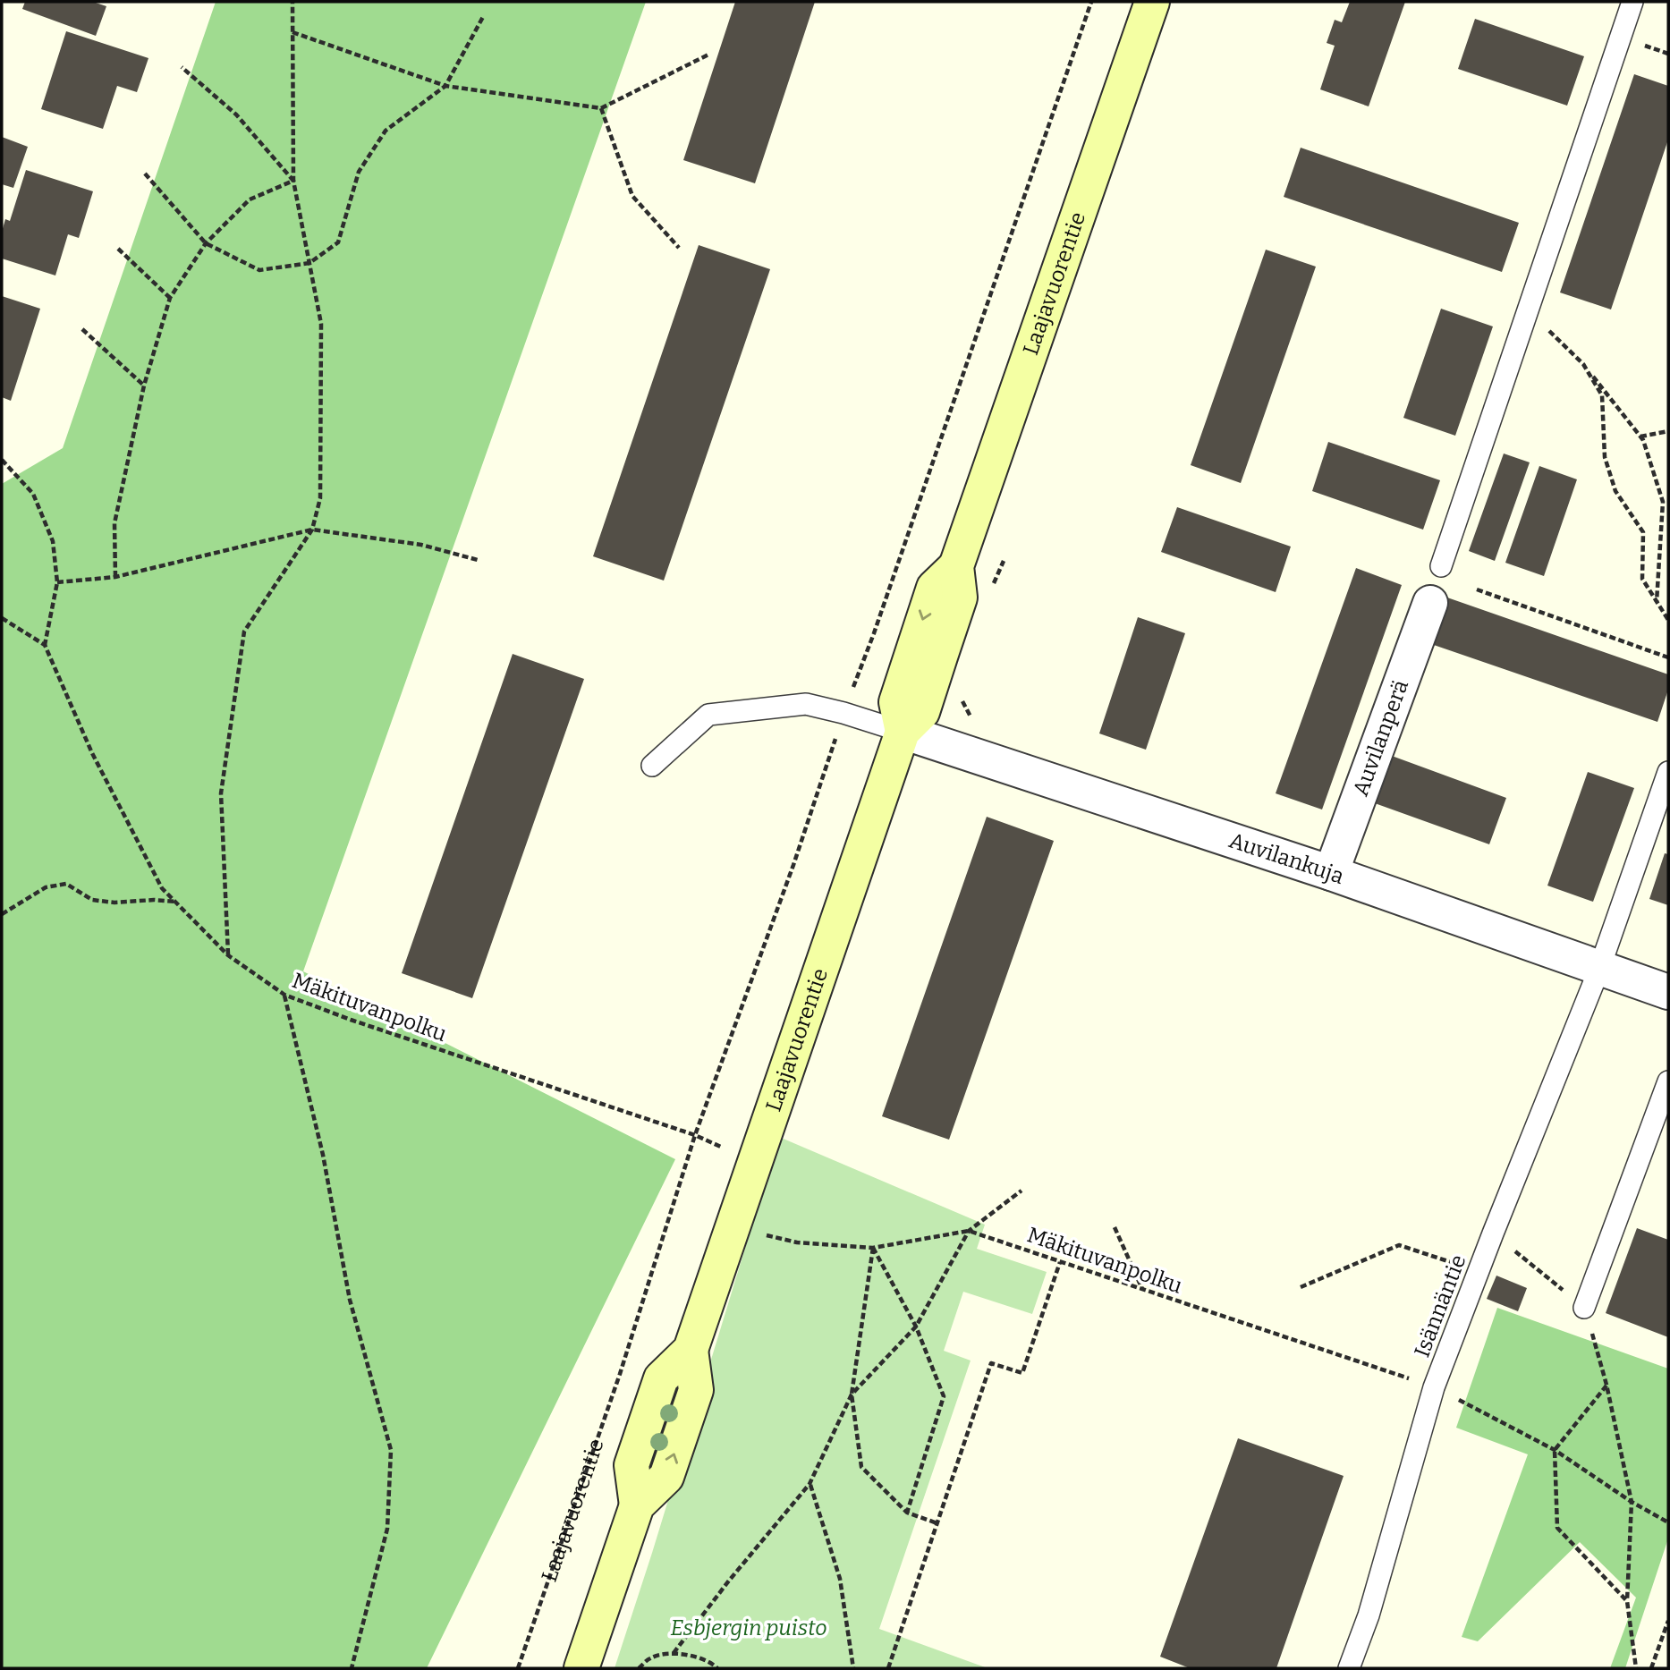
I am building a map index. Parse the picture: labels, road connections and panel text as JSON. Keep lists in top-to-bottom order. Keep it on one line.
{"streets":{"main road":["Laajavuorentie"],"street":["Auvilanperä","Auvilankuja"],"lane":["Isännäntie"],"path":["Mäkituvanpolku"]},"crossings":[["Laajavuorentie","Auvilankuja"],["Laajavuorentie","Mäkituvanpolku"],["Auvilanperä","Auvilankuja"],["Auvilankuja","Isännäntie"],["Mäkituvanpolku","Isännäntie"]],"parks":["Esbjergin puisto"]}
